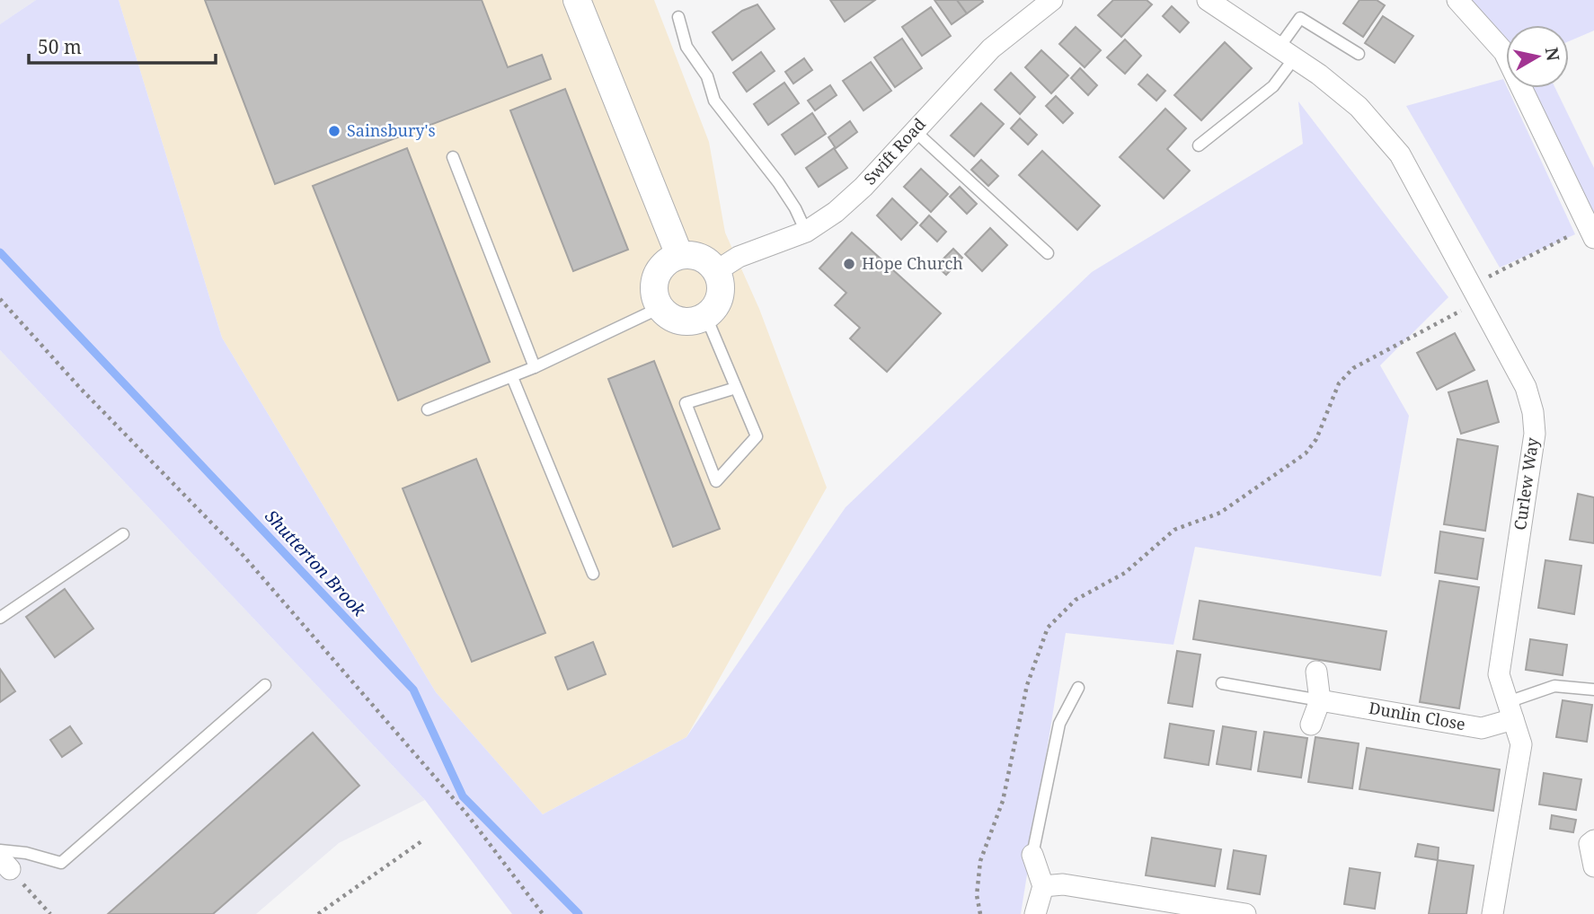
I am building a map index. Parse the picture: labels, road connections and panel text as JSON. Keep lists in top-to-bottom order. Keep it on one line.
{"streets":{"street":["Swift Road","Curlew Way","Dunlin Close"]},"crossings":[["Curlew Way","Dunlin Close"]],"water":["Shutterton Brook"],"places":["Sainsbury's","Hope Church"],"scale_bar":"50 m","north":"right"}
